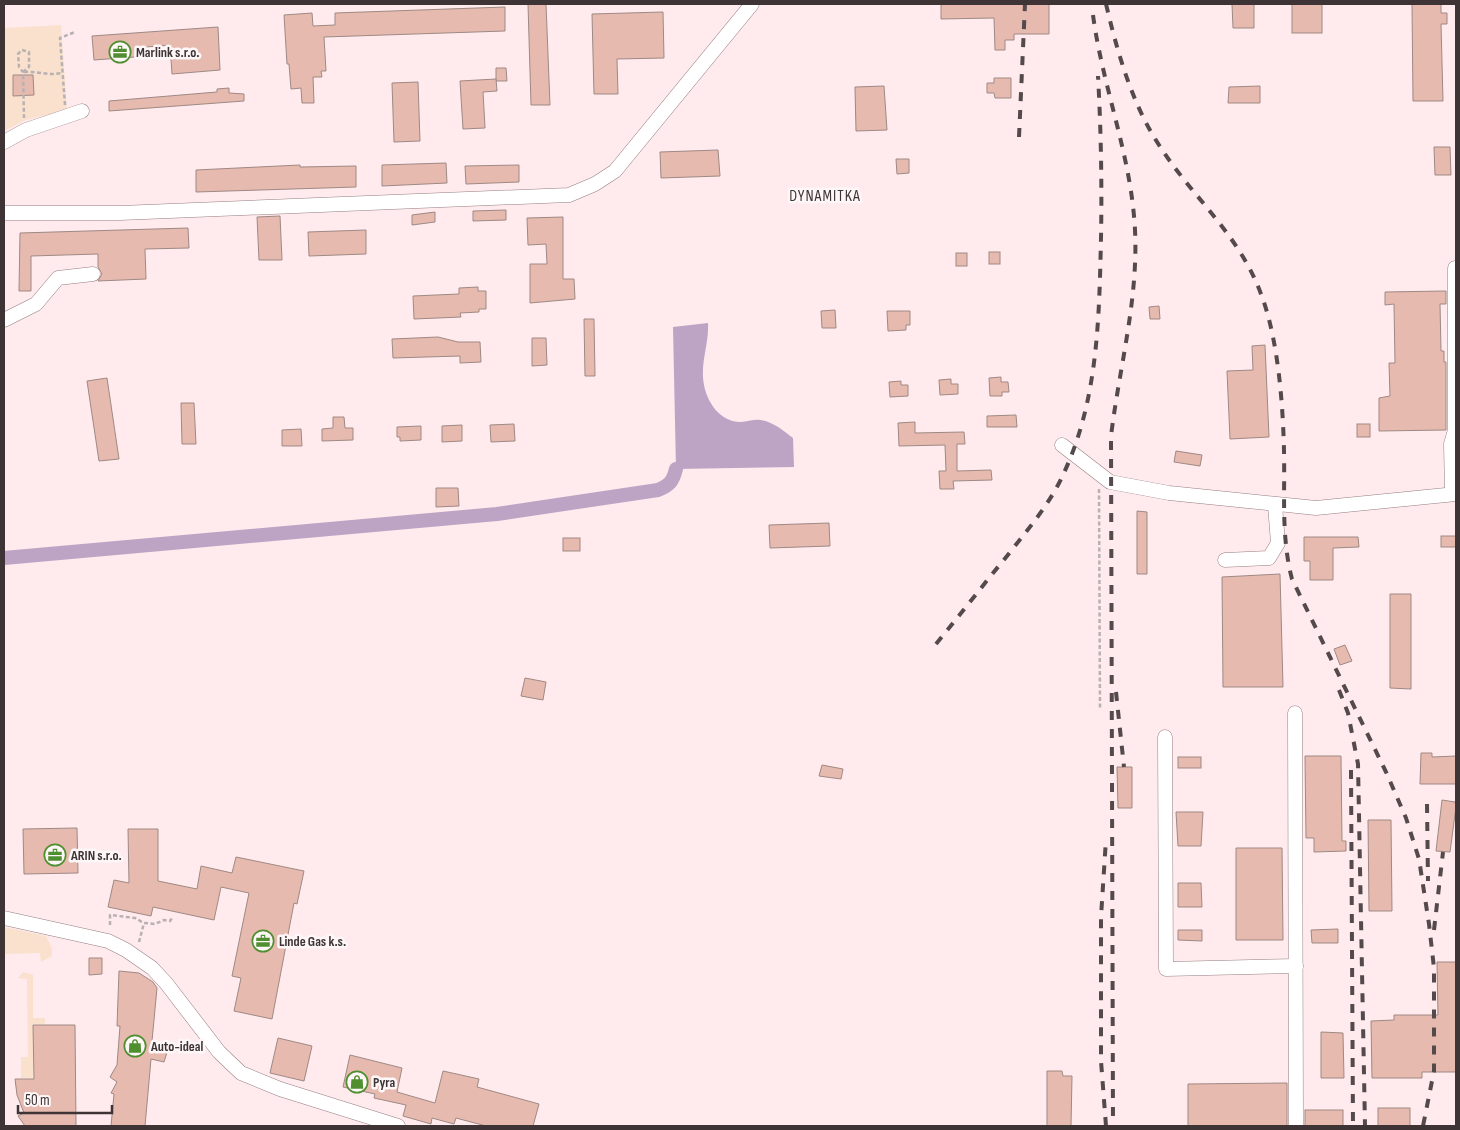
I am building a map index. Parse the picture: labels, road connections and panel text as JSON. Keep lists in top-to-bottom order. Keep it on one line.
{"districts":["DYNAMITKA"],"places":{"office":["Marlink s.r.o.","ARIN s.r.o.","Linde Gas k.s."],"shop":["Auto-ideal","Pyra"]},"scale_bar":"50 m"}
